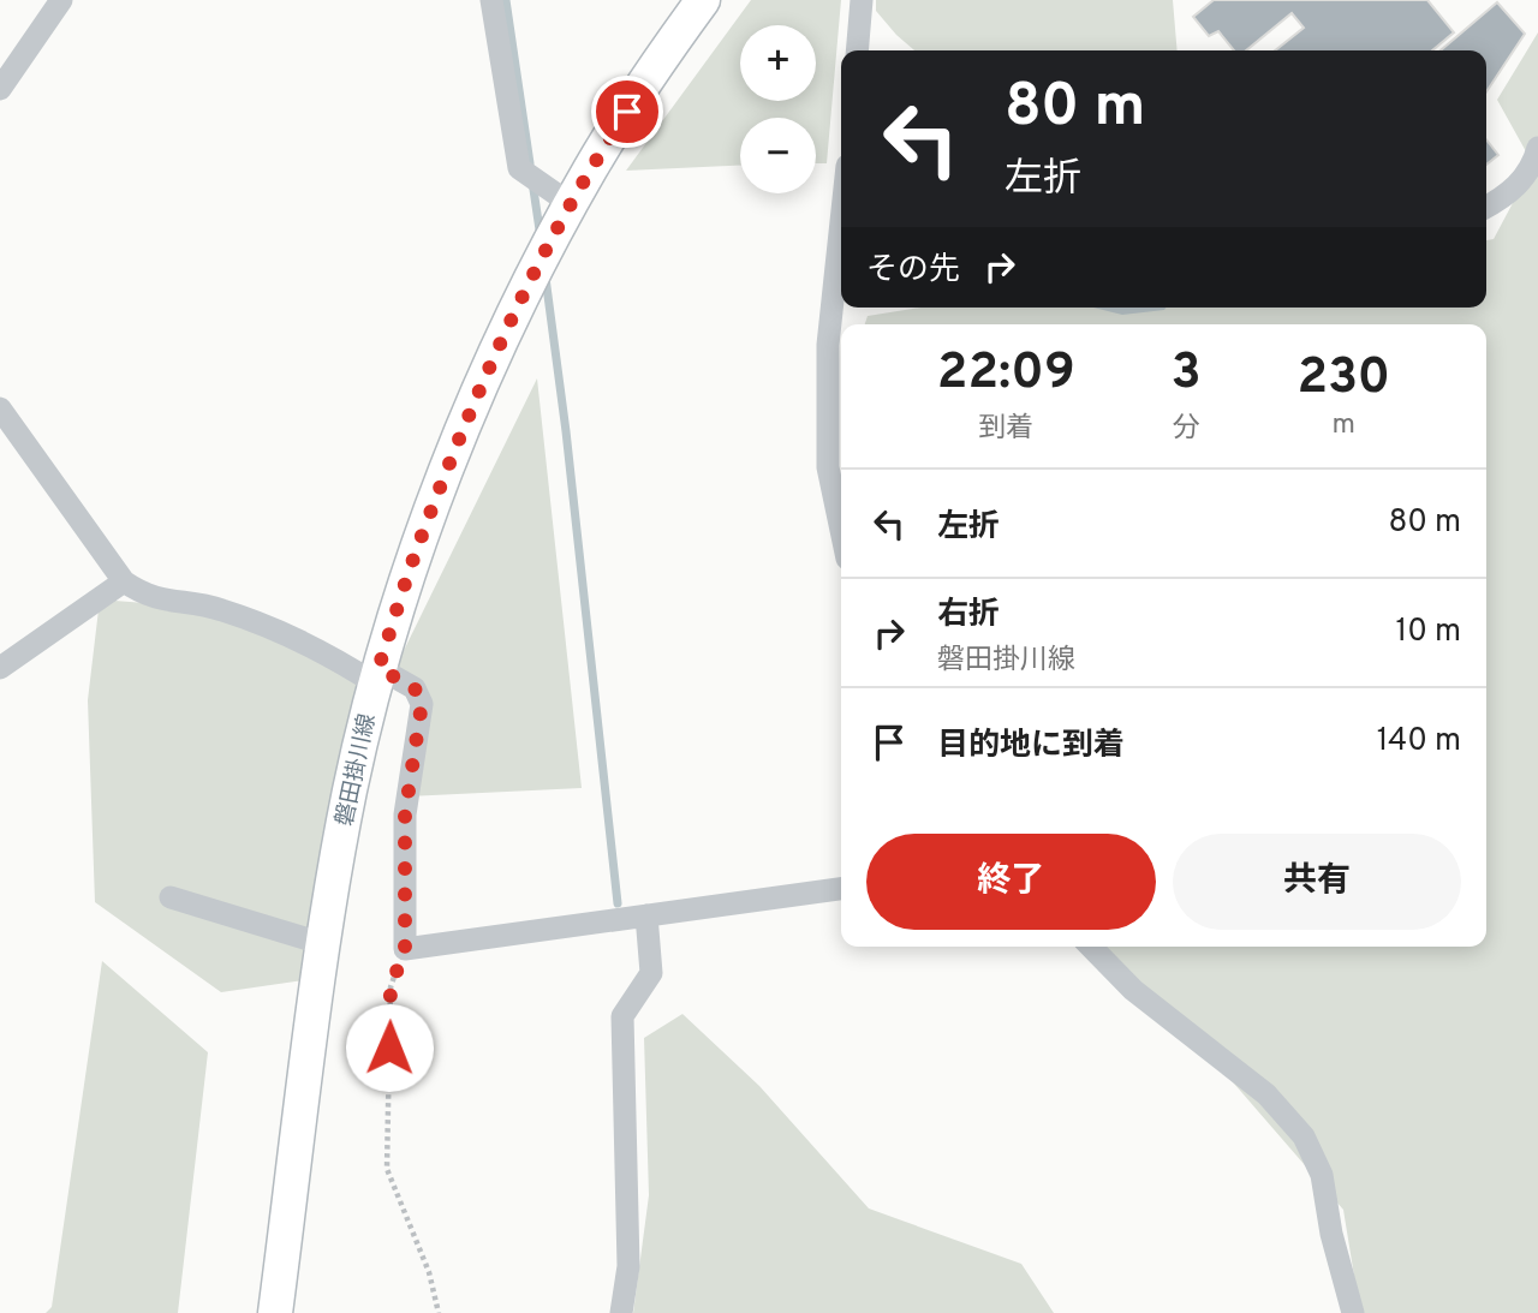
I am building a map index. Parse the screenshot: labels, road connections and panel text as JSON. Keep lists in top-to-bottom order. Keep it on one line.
{"streets":{"main road":["磐田掛川線"]},"page":{"map_buttons":["+","−"],"turn":["80 m","左折"],"then":"その先","eta":["22:09","到着","3","分","230","m"],"list":[{"name":"左折","value":"80 m"},{"name":"右折","note":"磐田掛川線","value":"10 m"},{"name":"目的地に到着","value":"140 m"}],"buttons":["終了","共有"]}}
